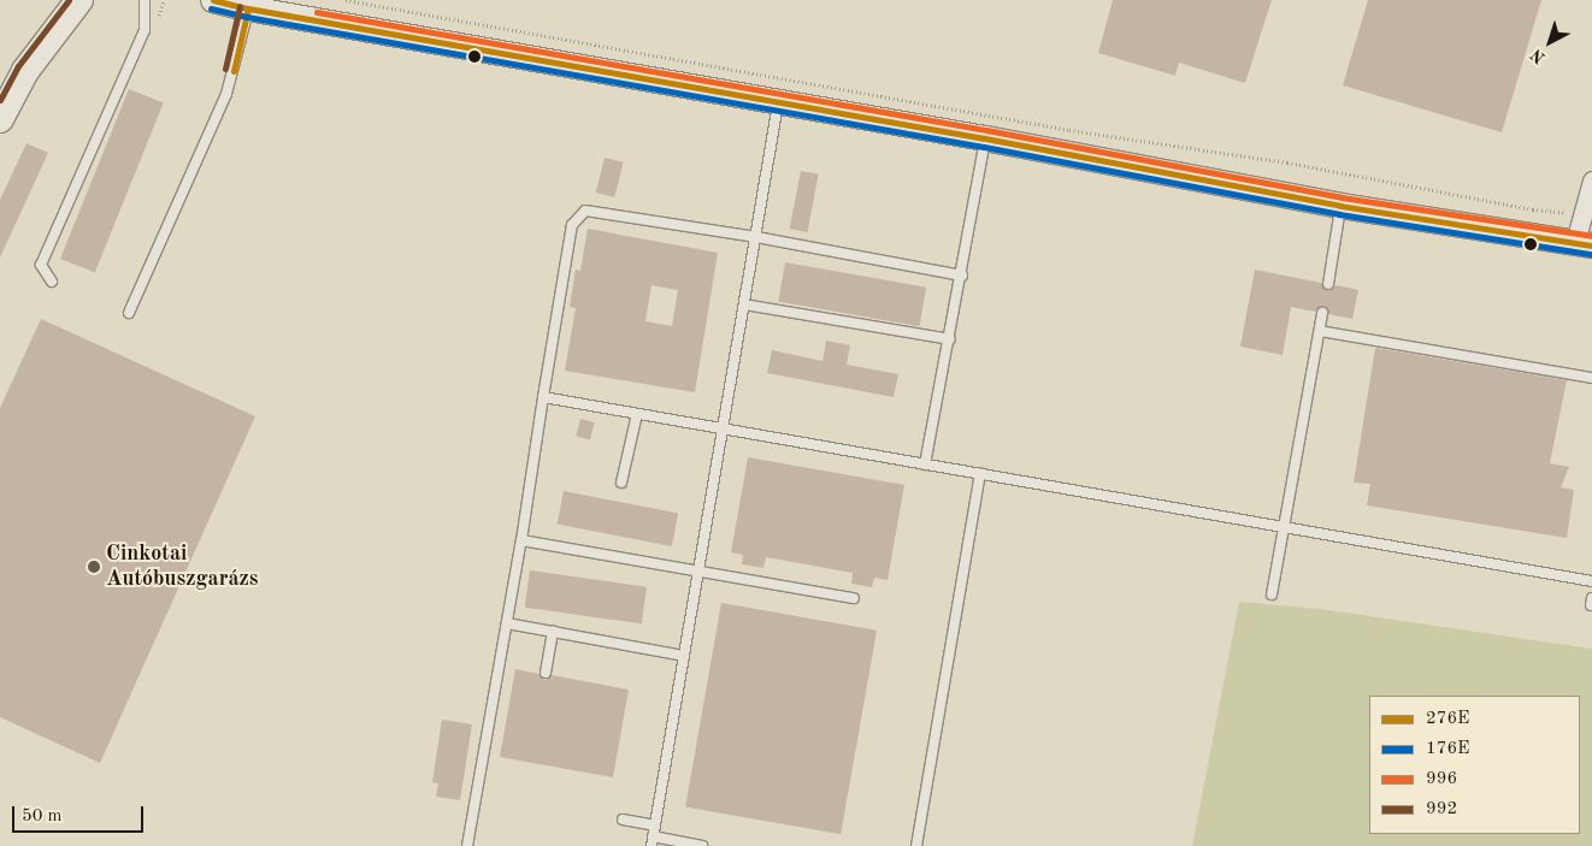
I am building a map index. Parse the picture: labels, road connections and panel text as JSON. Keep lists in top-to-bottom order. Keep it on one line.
{"places":["Cinkotai Autóbuszgarázs"],"lines":["transit line 276E","transit line 992","transit line 176E","transit line 996"],"legend":["276E","176E","996","992"],"scale_bar":"50 m","north":"bottom left"}
